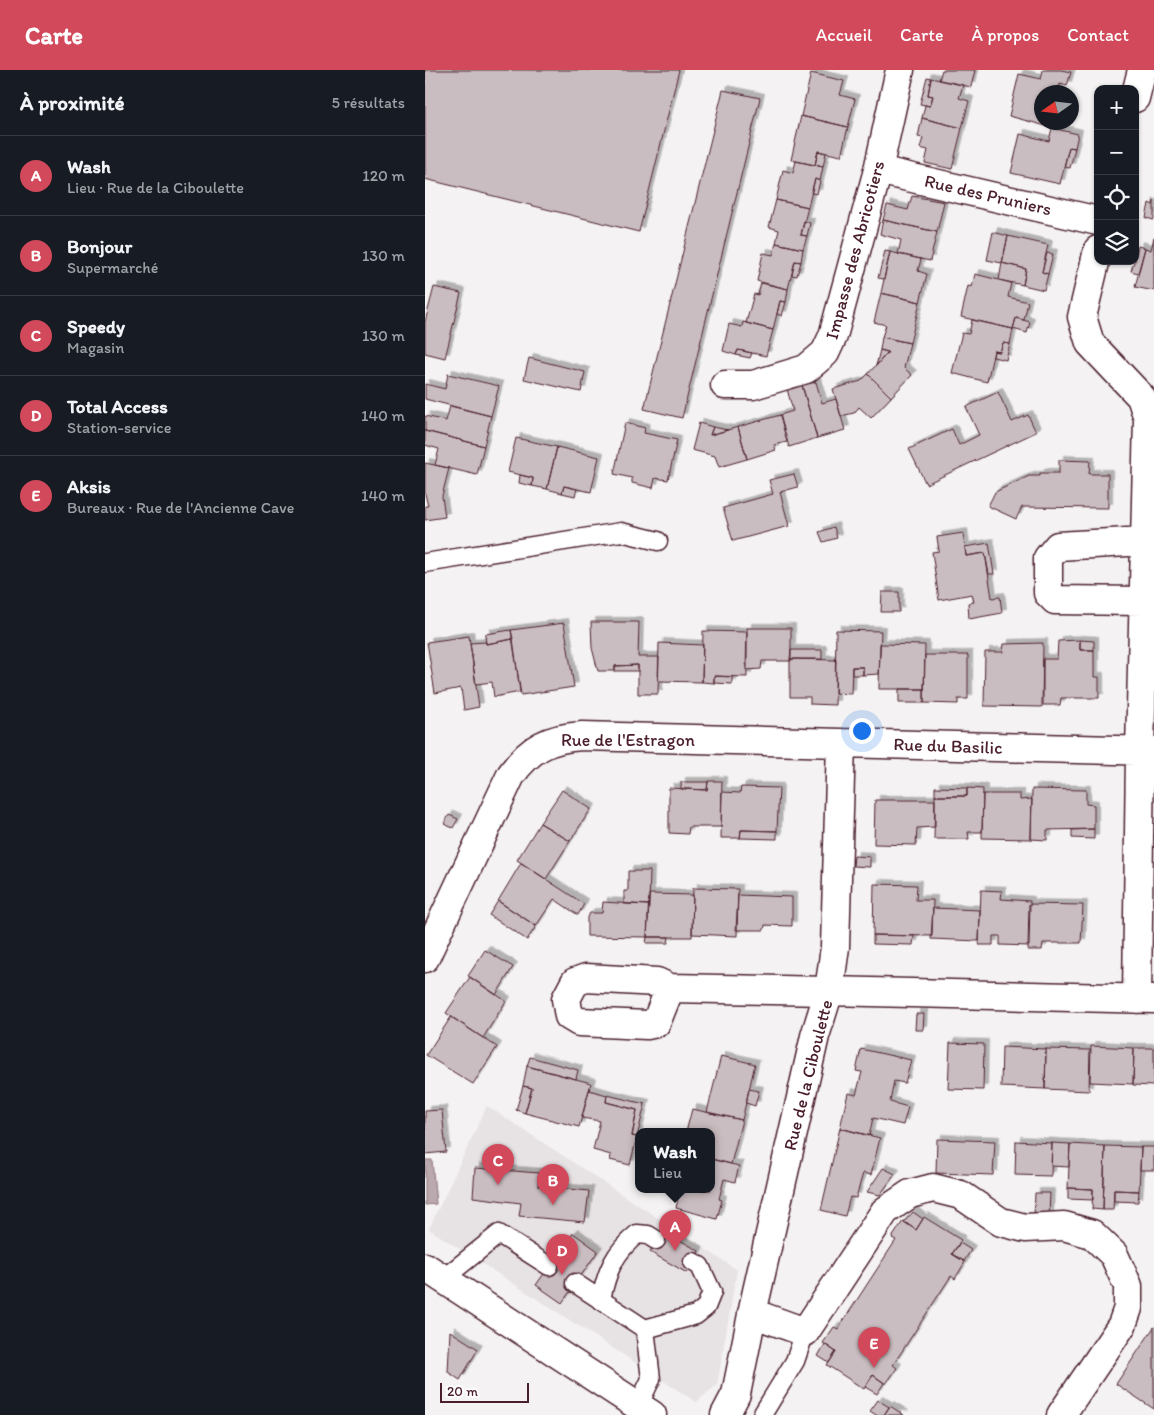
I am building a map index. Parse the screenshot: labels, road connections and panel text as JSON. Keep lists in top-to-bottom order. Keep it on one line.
{"streets":{"street":["Rue des Pruniers","Impasse des Abricotiers","Rue de l'Estragon","Rue du Basilic","Rue de la Ciboulette"]},"crossings":[["Rue des Pruniers","Impasse des Abricotiers"],["Rue de l'Estragon","Rue du Basilic"]],"scale_bar":"20 m","north":"left","page":{"header":"Carte","nav":["Accueil","Carte","À propos","Contact"],"heading":["À proximité","5 résultats"],"map_buttons":["+","−"],"list":[{"mark":"A","name":"Wash","note":"Lieu · Rue de la Ciboulette","value":"120 m"},{"mark":"B","name":"Bonjour","note":"Supermarché","value":"130 m"},{"mark":"C","name":"Speedy","note":"Magasin","value":"130 m"},{"mark":"D","name":"Total Access","note":"Station-service","value":"140 m"},{"mark":"E","name":"Aksis","note":"Bureaux · Rue de l'Ancienne Cave","value":"140 m"}],"popup":["Wash","Lieu"],"pins":["C","B","A","D","E"],"scale":"20 m"}}
